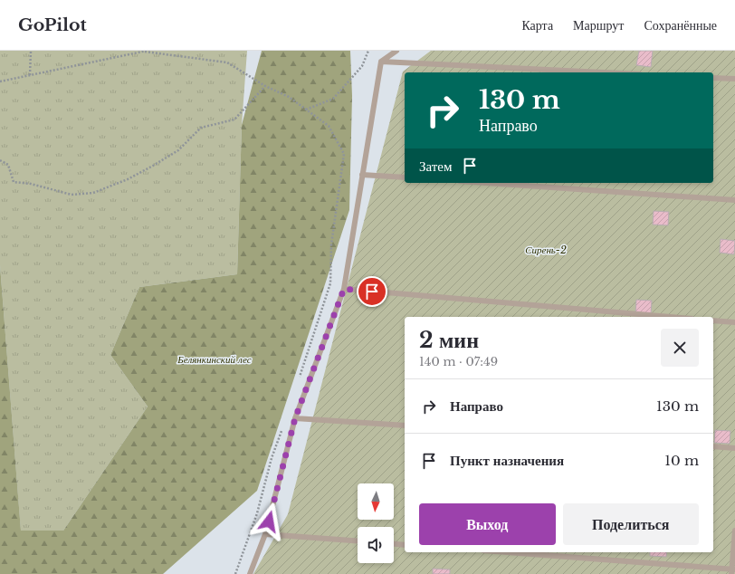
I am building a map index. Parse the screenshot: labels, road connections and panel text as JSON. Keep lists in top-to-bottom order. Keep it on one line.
{"parks":["Сирень-2","Белянкинский лес"],"north":"bottom","page":{"header":"GoPilot","nav":["Карта","Маршрут","Сохранённые"],"turn":["130 m","Направо"],"then":"Затем","heading":["2 мин","140 m · 07:49"],"list":[{"name":"Направо","value":"130 m"},{"name":"Пункт назначения","value":"10 m"}],"buttons":["Выход","Поделиться"]}}
